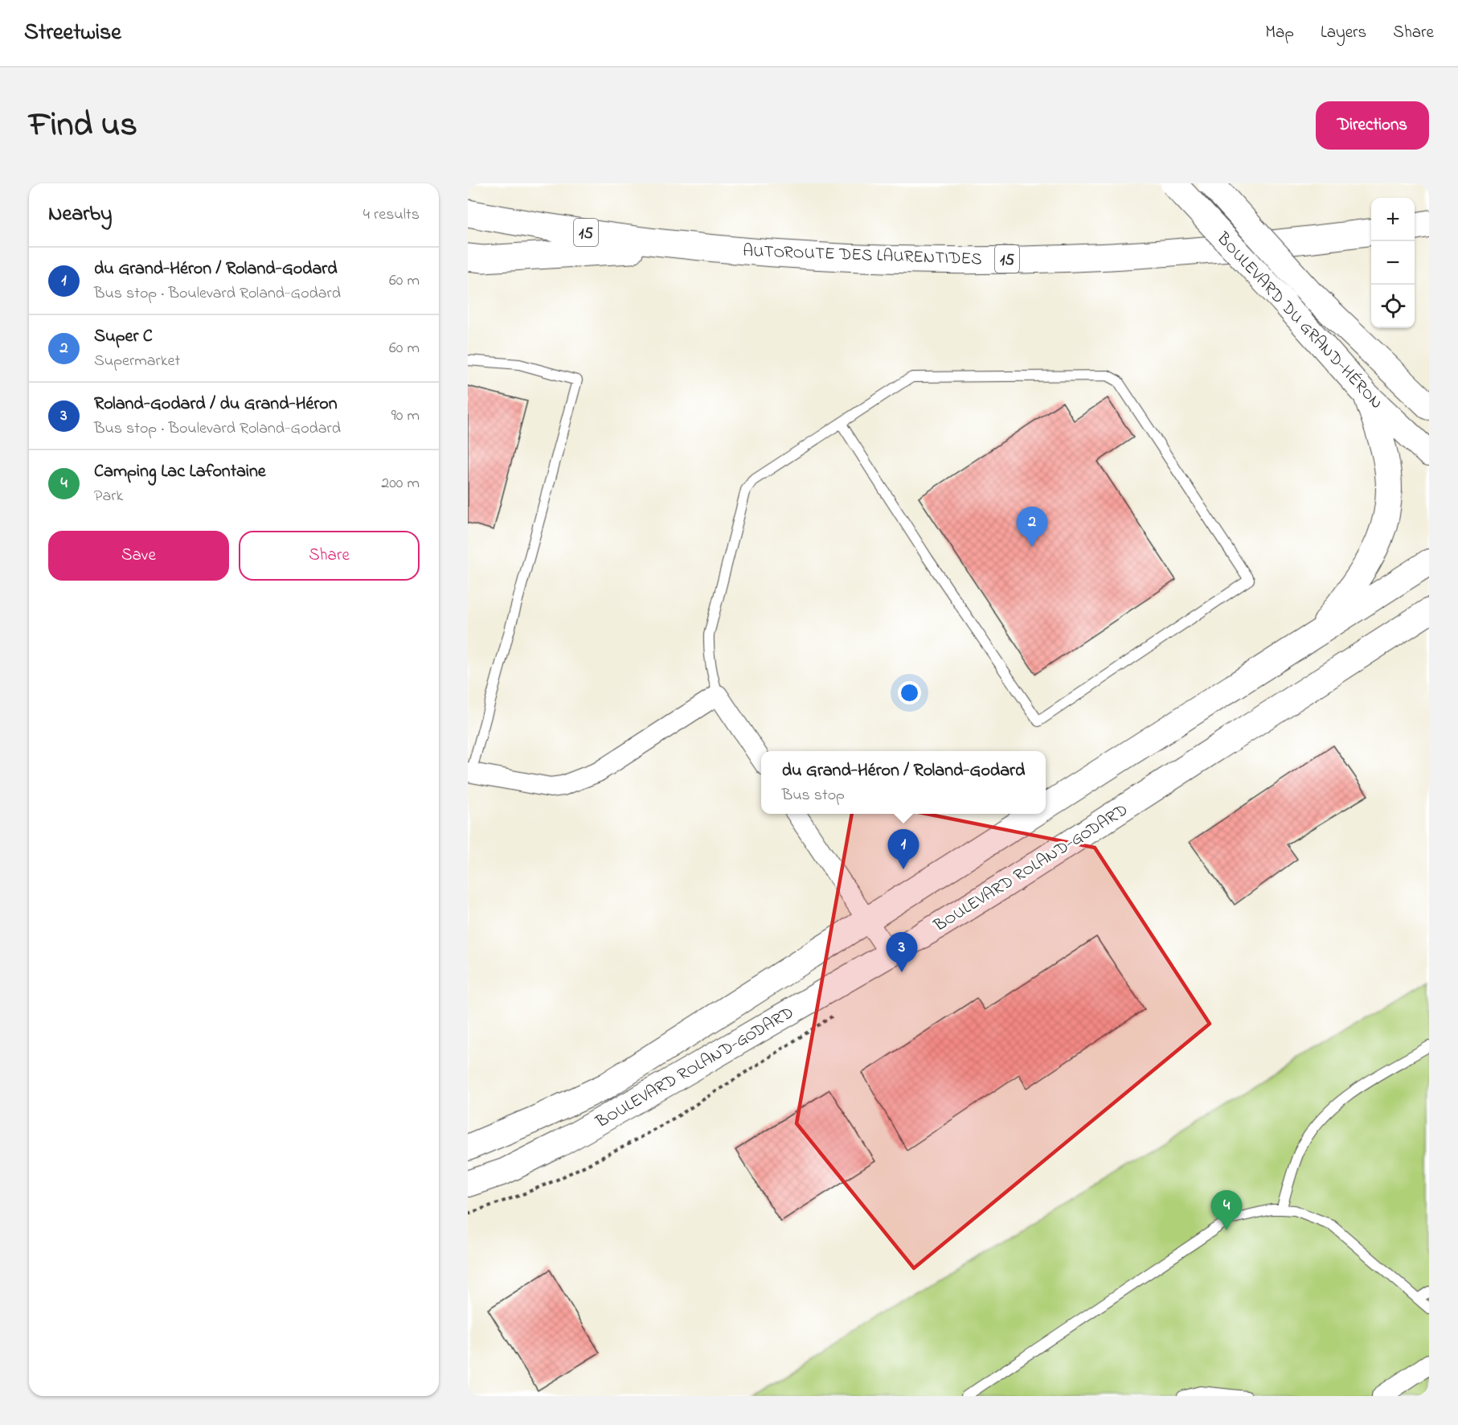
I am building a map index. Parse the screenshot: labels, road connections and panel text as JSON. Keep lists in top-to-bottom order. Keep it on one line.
{"streets":{"highway":["15","AUTOROUTE DES LAURENTIDES"],"street":["BOULEVARD DU GRAND-HÉRON","BOULEVARD ROLAND-GODARD"]},"page":{"header":"Streetwise","nav":["Map","Layers","Share"],"title":"Find us","buttons":["Directions",["Save","Share"]],"heading":["Nearby","4 results"],"map_buttons":["+","−"],"list":[{"mark":"1","name":"du Grand-Héron / Roland-Godard","note":"Bus stop · Boulevard Roland-Godard","value":"60 m"},{"mark":"2","name":"Super C","note":"Supermarket","value":"60 m"},{"mark":"3","name":"Roland-Godard / du Grand-Héron","note":"Bus stop · Boulevard Roland-Godard","value":"90 m"},{"mark":"4","name":"Camping Lac Lafontaine","note":"Park","value":"200 m"}],"pins":["2","1","3","4"],"popup":["du Grand-Héron / Roland-Godard","Bus stop"]}}
